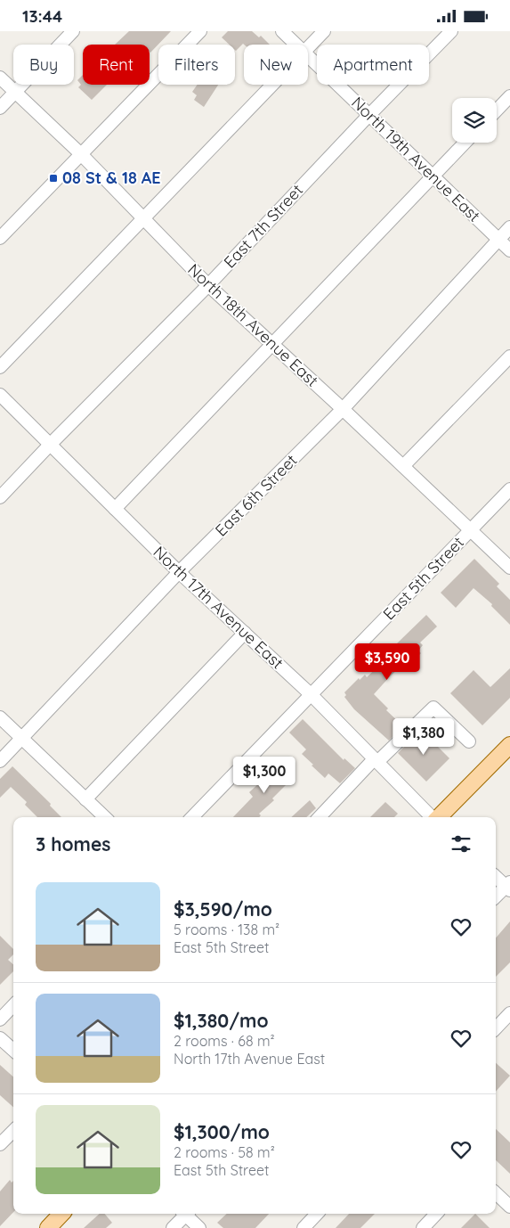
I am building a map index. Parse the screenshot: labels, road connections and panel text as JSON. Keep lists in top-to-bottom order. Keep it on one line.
{"streets":{"street":["North 19th Avenue East","East 7th Street","North 18th Avenue East","East 6th Street","East 5th Street","North 17th Avenue East"]},"crossings":[["North 19th Avenue East","East 7th Street"],["North 19th Avenue East","East 6th Street"],["East 7th Street","North 18th Avenue East"],["East 7th Street","North 17th Avenue East"],["North 18th Avenue East","East 6th Street"],["North 18th Avenue East","East 5th Street"],["East 6th Street","North 17th Avenue East"],["East 5th Street","North 17th Avenue East"]],"places":{"transit":["08 St & 18 AE"]},"page":{"status":"13:44","chip":["Buy","Rent","Filters","New","Apartment"],"price":["$3,590","$1,380","$1,300"],"heading":"3 homes","list":[{"name":"$3,590/mo","note":"5 rooms · 138 m² · East 5th Street"},{"name":"$1,380/mo","note":"2 rooms · 68 m² · North 17th Avenue East"},{"name":"$1,300/mo","note":"2 rooms · 58 m² · East 5th Street"}]}}
